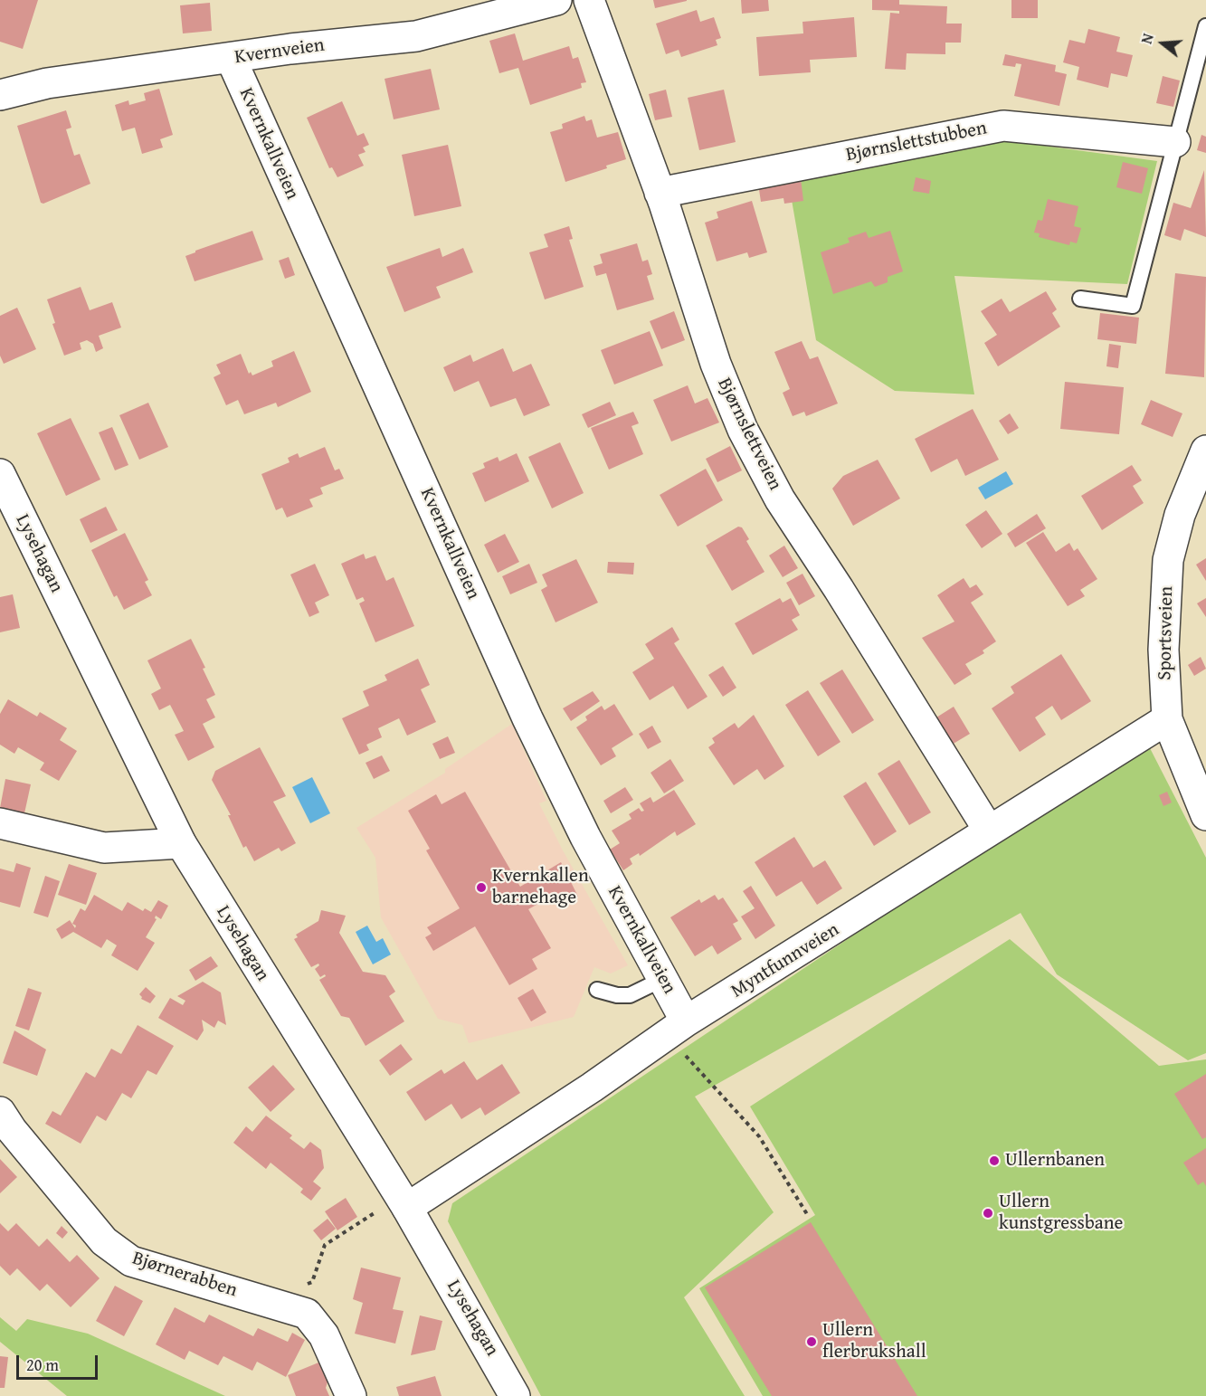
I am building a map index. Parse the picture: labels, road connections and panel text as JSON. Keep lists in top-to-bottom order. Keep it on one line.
{"streets":{"street":["Kvernveien","Bjørnslettstubben","Kvernkallveien","Bjørnslettveien","Lysehagan","Sportsveien","Myntfunnveien","Bjørnerabben"]},"crossings":[["Kvernveien","Kvernkallveien"],["Bjørnslettstubben","Bjørnslettveien"],["Kvernkallveien","Myntfunnveien"],["Bjørnslettveien","Myntfunnveien"],["Lysehagan","Myntfunnveien"],["Sportsveien","Myntfunnveien"]],"places":["Kvernkallen barnehage","Ullernbanen","Ullern kunstgressbane","Ullern flerbrukshall"],"scale_bar":"20 m","north":"left"}
